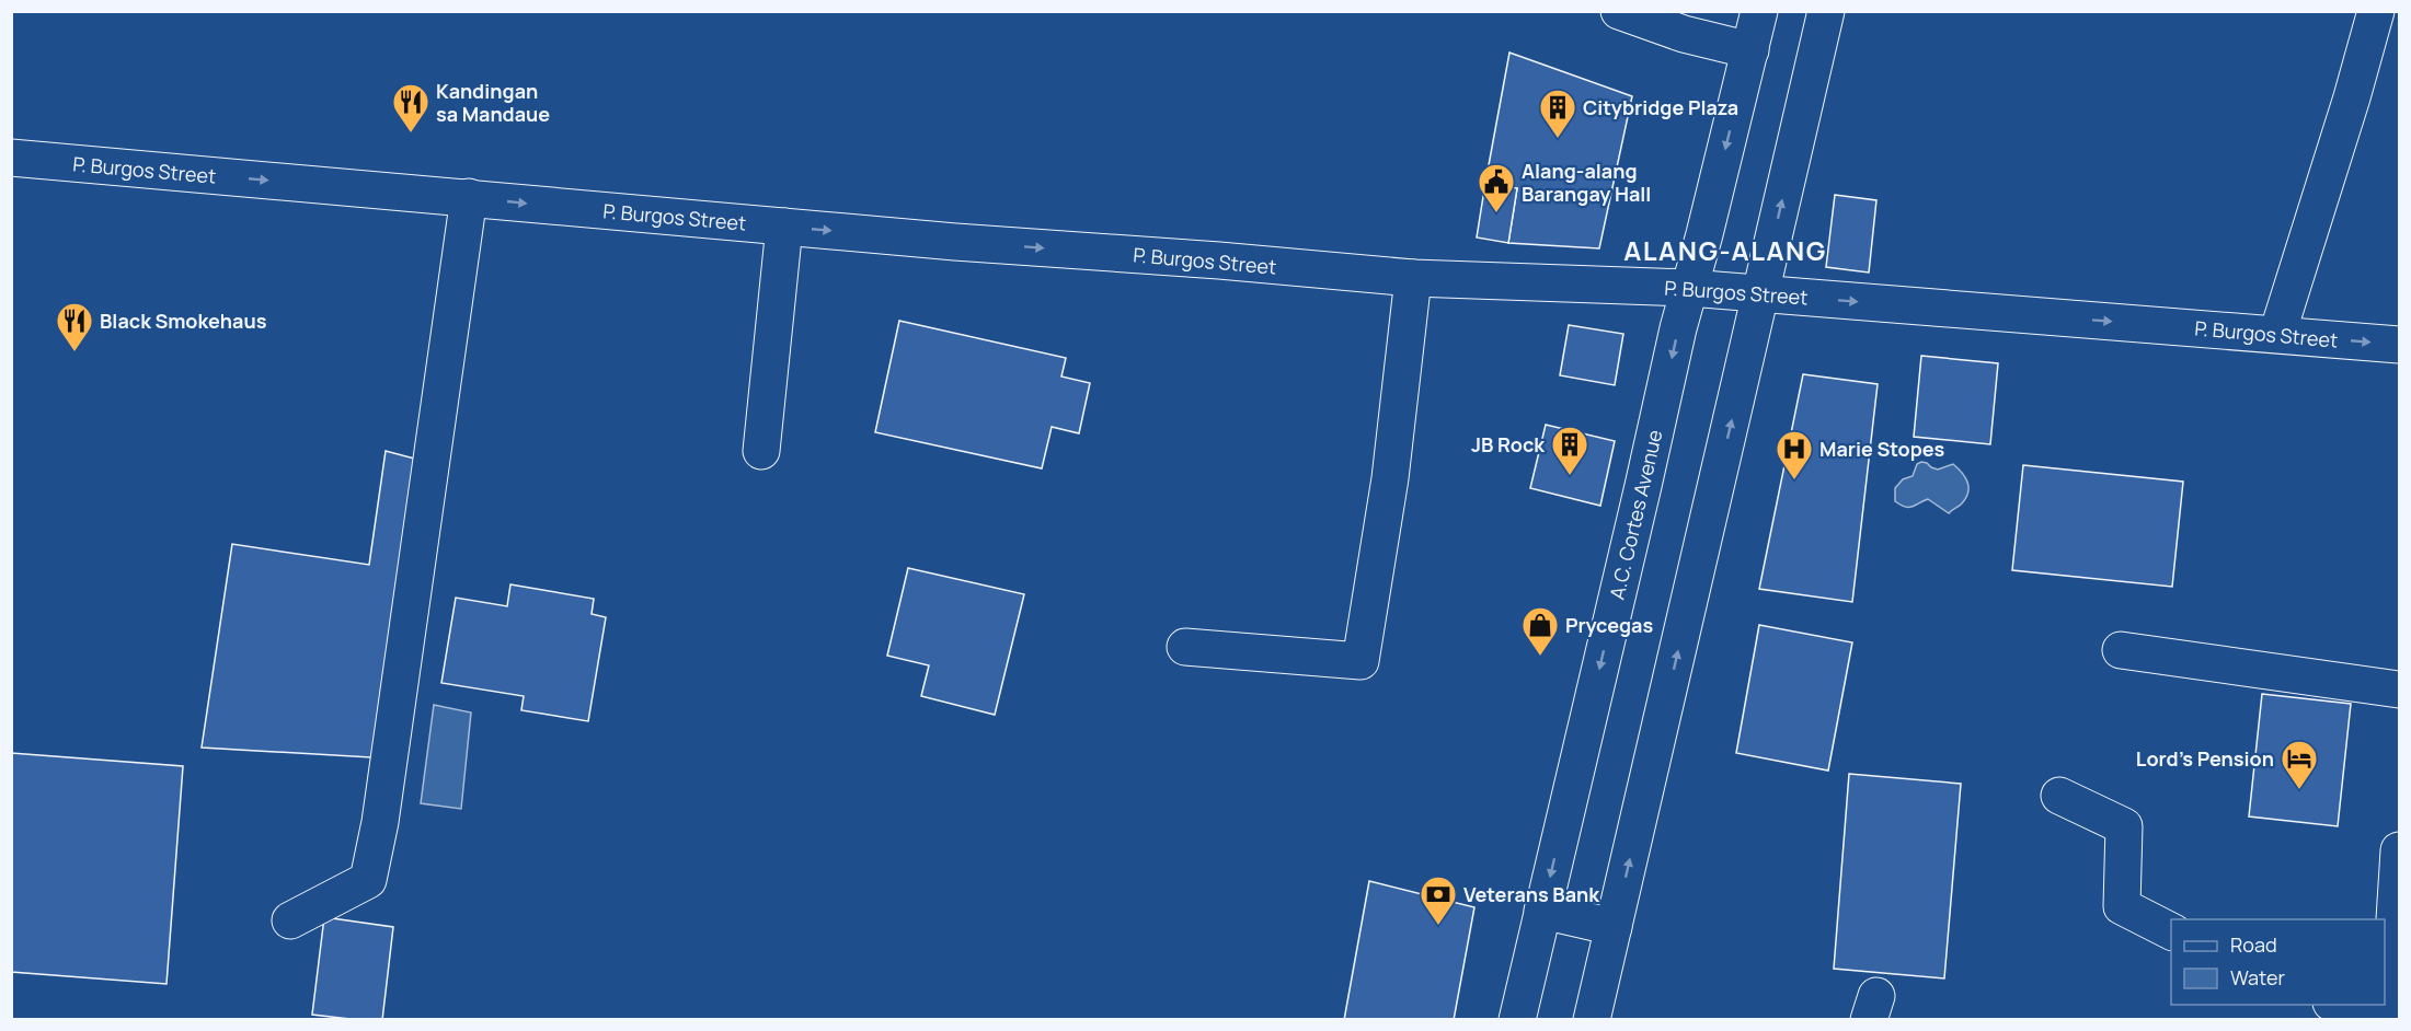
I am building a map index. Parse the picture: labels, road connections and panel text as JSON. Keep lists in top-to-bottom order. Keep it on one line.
{"streets":{"street":["P. Burgos Street","A.C. Cortes Avenue"]},"crossings":[["P. Burgos Street","A.C. Cortes Avenue"]],"one_way":["P. Burgos Street"],"districts":["ALANG-ALANG"],"places":{"restaurant":["Kandingan sa Mandaue","Black Smokehaus"],"building":["Citybridge Plaza","JB Rock"],"public building":["Alang-alang Barangay Hall"],"hospital":["Marie Stopes"],"shop":["Prycegas"],"hotel":["Lord's Pension"],"bank":["Veterans Bank"]},"legend":["Road","Water"]}
